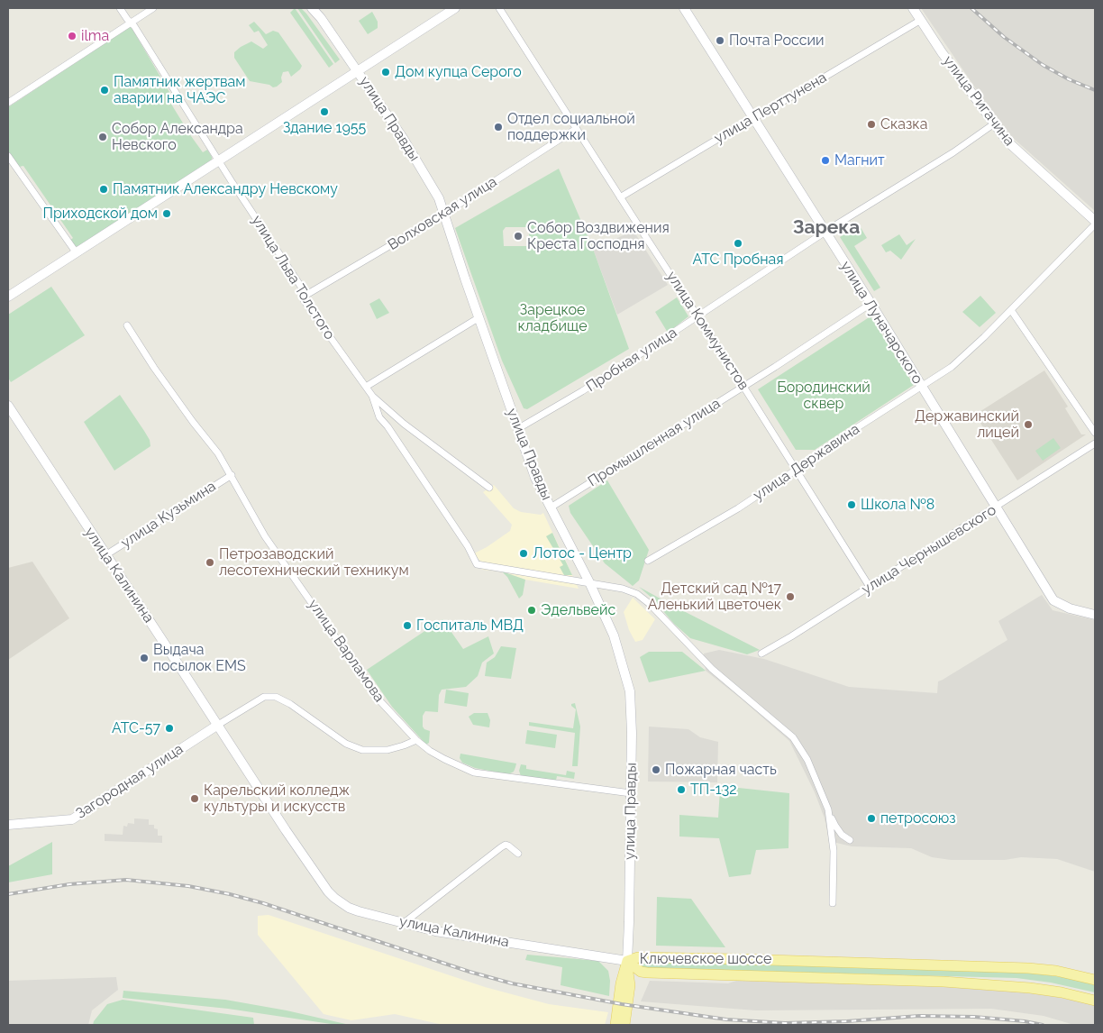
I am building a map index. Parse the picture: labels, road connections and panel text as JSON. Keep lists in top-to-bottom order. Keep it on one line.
{"streets":{"main road":["улица Ригачина","улица Правды","улица Луначарского","улица Калинина","Загородная улица","Ключевское шоссе"],"street":["улица Перттунена","Волховская улица","улица Льва Толстого","улица Коммунистов","Пробная улица","Промышленная улица","улица Державина","улица Кузьмина","улица Чернышевского","улица Варламова"]},"crossings":[["улица Ригачина","улица Перттунена"],["улица Ригачина","Пробная улица"],["улица Перттунена","улица Луначарского"],["улица Перттунена","улица Коммунистов"],["улица Правды","Волховская улица"],["улица Правды","улица Льва Толстого"],["улица Правды","Пробная улица"],["улица Правды","Промышленная улица"],["улица Правды","улица Калинина"],["улица Правды","улица Варламова"],["улица Правды","Ключевское шоссе"],["Волховская улица","улица Льва Толстого"],["Волховская улица","улица Коммунистов"],["улица Луначарского","Пробная улица"],["улица Луначарского","Промышленная улица"],["улица Луначарского","улица Державина"],["улица Луначарского","улица Чернышевского"],["улица Коммунистов","Пробная улица"],["улица Коммунистов","Промышленная улица"],["улица Коммунистов","улица Державина"],["улица Коммунистов","улица Чернышевского"],["улица Кузьмина","улица Калинина"],["улица Кузьмина","улица Варламова"],["улица Калинина","Загородная улица"],["улица Калинина","Ключевское шоссе"]],"districts":["Зарека"],"parks":["Зарецкое кладбище","Бородинский сквер"],"places":["ilma","Почта России","Дом купца Серого","Памятник жертвам аварии на ЧАЭС","Здание 1955","Сказка","Отдел социальной поддержки","Собор Александра Невского","Магнит","Памятник Александру Невскому","Приходской дом","Собор Воздвижения Креста Господня","АТС Пробная","Державинский лицей","Школа №8","Лотос - Центр","Петрозаводский лесотехнический техникум","Детский сад №17 Аленький цветочек","Эдельвейс","Госпиталь МВД","Выдача посылок EMS","АТС-57","Пожарная часть","ТП-132","Карельский колледж культуры и искусств","петросоюз"]}
